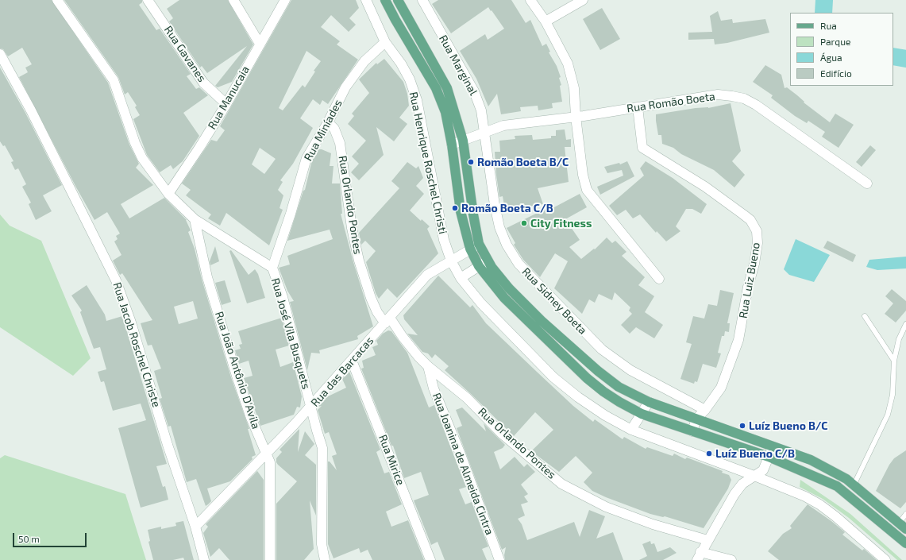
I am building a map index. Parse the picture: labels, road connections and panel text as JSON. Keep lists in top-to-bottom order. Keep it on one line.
{"streets":{"street":["Rua Gavanes","Rua Marginal","Rua Manucaia","Rua Romão Boeta","Rua Miníades","Rua Henrique Roschel Christi","Rua Orlando Pontes","Rua Luiz Bueno","Rua Sidney Boeta","Rua José Vila Busquets","Rua Jacob Roschel Christe","Rua João Antônio D'Avila","Rua das Barcacas","Rua Mirice","Rua Joanina de Almeida Cintra"]},"crossings":[["Rua Gavanes","Rua Manucaia"],["Rua Marginal","Rua Romão Boeta"],["Rua Marginal","Rua Sidney Boeta"],["Rua Manucaia","Rua José Vila Busquets"],["Rua Romão Boeta","Rua Luiz Bueno"],["Rua Romão Boeta","Rua Sidney Boeta"],["Rua Miníades","Rua Henrique Roschel Christi"],["Rua Miníades","Rua Orlando Pontes"],["Rua Miníades","Rua José Vila Busquets"],["Rua Henrique Roschel Christi","Rua das Barcacas"],["Rua Orlando Pontes","Rua das Barcacas"],["Rua Orlando Pontes","Rua Joanina de Almeida Cintra"],["Rua Luiz Bueno","Rua Sidney Boeta"],["Rua José Vila Busquets","Rua João Antônio D'Avila"],["Rua José Vila Busquets","Rua das Barcacas"],["Rua Jacob Roschel Christe","Rua das Barcacas"],["Rua João Antônio D'Avila","Rua das Barcacas"],["Rua das Barcacas","Rua Mirice"]],"places":["Romão Boeta B/C","Romão Boeta C/B","City Fitness","Luíz Bueno B/C","Luíz Bueno C/B"],"legend":["Rua","Parque","Água","Edifício"],"scale_bar":"50 m"}
